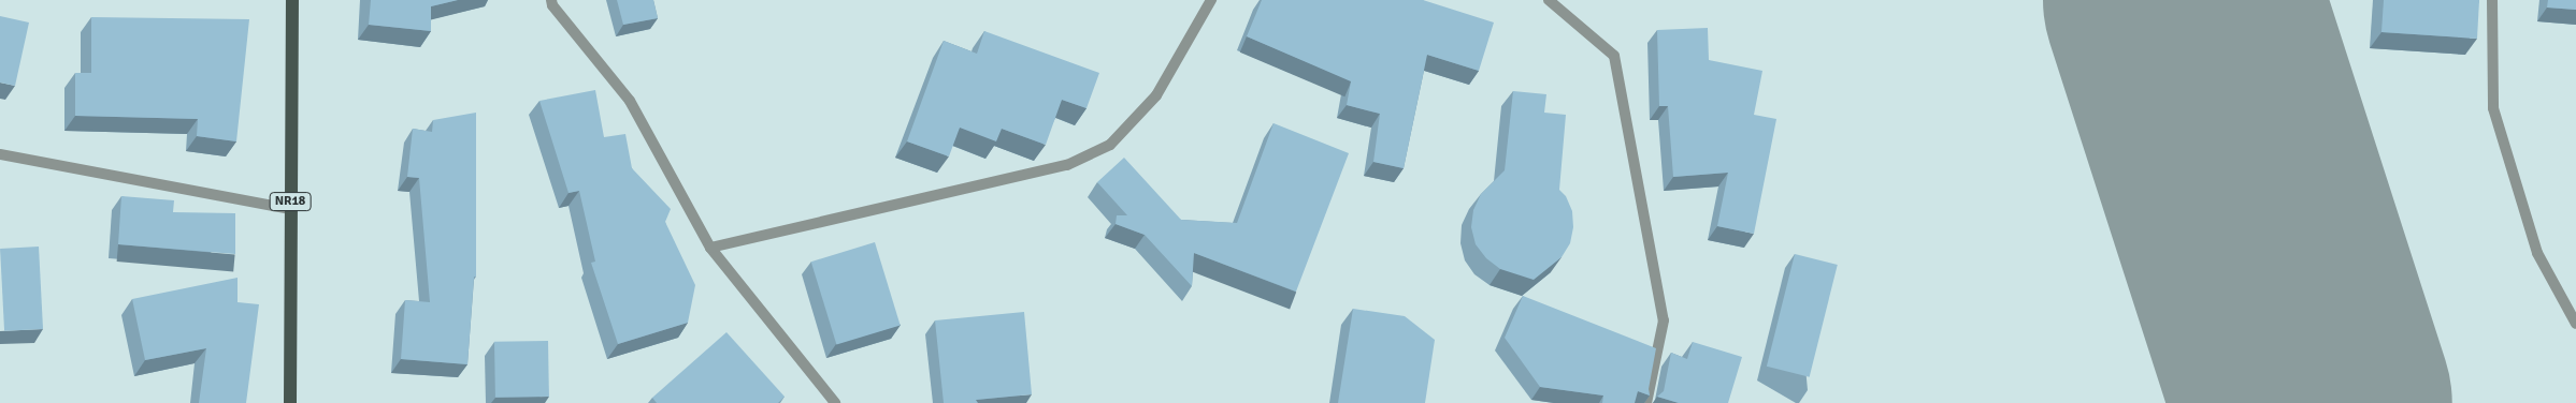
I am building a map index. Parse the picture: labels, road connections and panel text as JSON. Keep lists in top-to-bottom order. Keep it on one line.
{"streets":{"main road":["NR18"]}}
